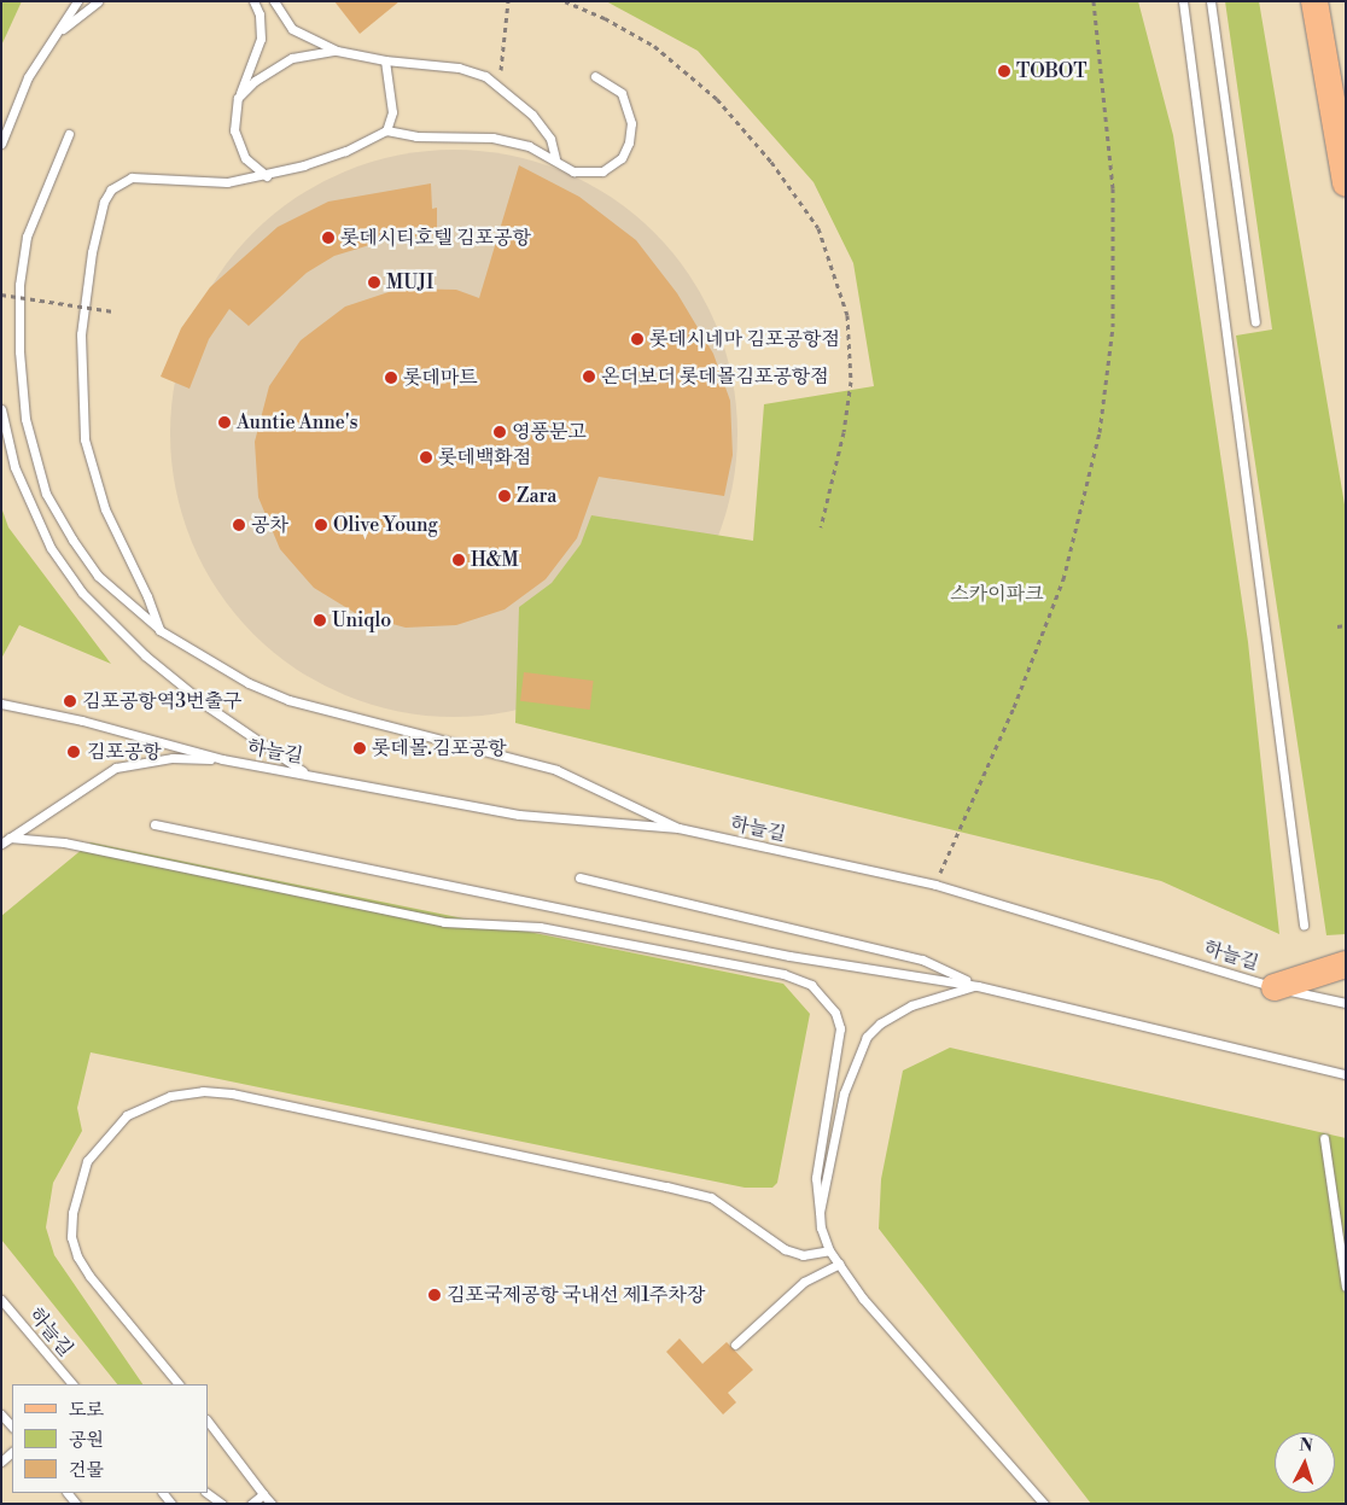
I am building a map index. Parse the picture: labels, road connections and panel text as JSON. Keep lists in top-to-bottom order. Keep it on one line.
{"streets":{"lane":["하늘길"]},"parks":["스카이파크"],"places":["TOBOT","롯데시티호텔 김포공항","MUJI","롯데시네마 김포공항점","온더보더 롯데몰김포공항점","롯데마트","Auntie Anne's","영풍문고","롯데백화점","Zara","공차","Olive Young","H&M","Uniqlo","김포공항역3번출구","롯데몰.김포공항","김포공항","김포국제공항 국내선 제1주차장"],"legend":["도로","공원","건물"],"north":"top"}
